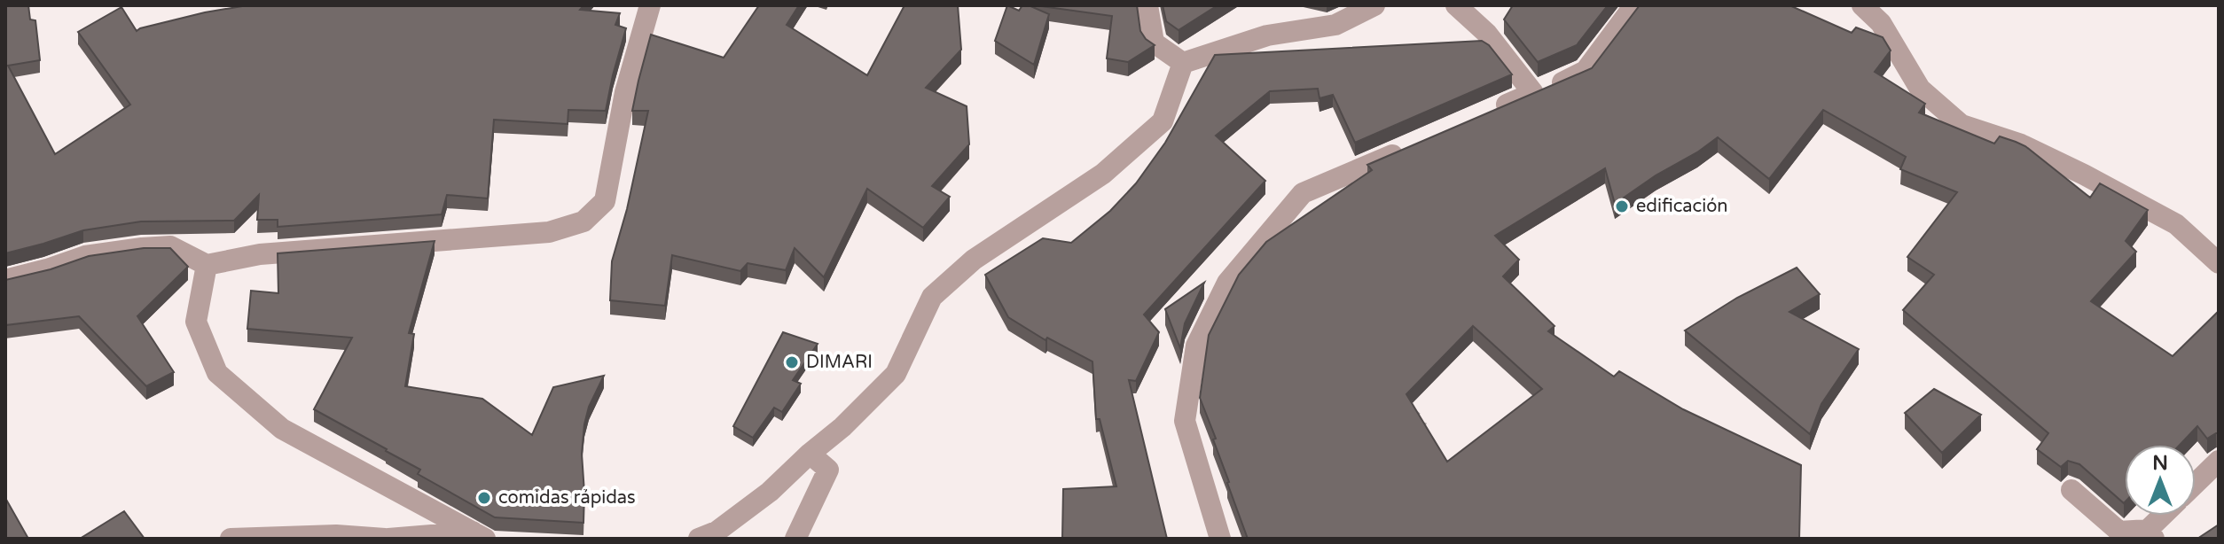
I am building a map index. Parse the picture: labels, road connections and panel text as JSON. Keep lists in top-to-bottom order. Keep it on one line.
{"places":["edificación","DIMARI","comidas rápidas"],"north":"top"}
